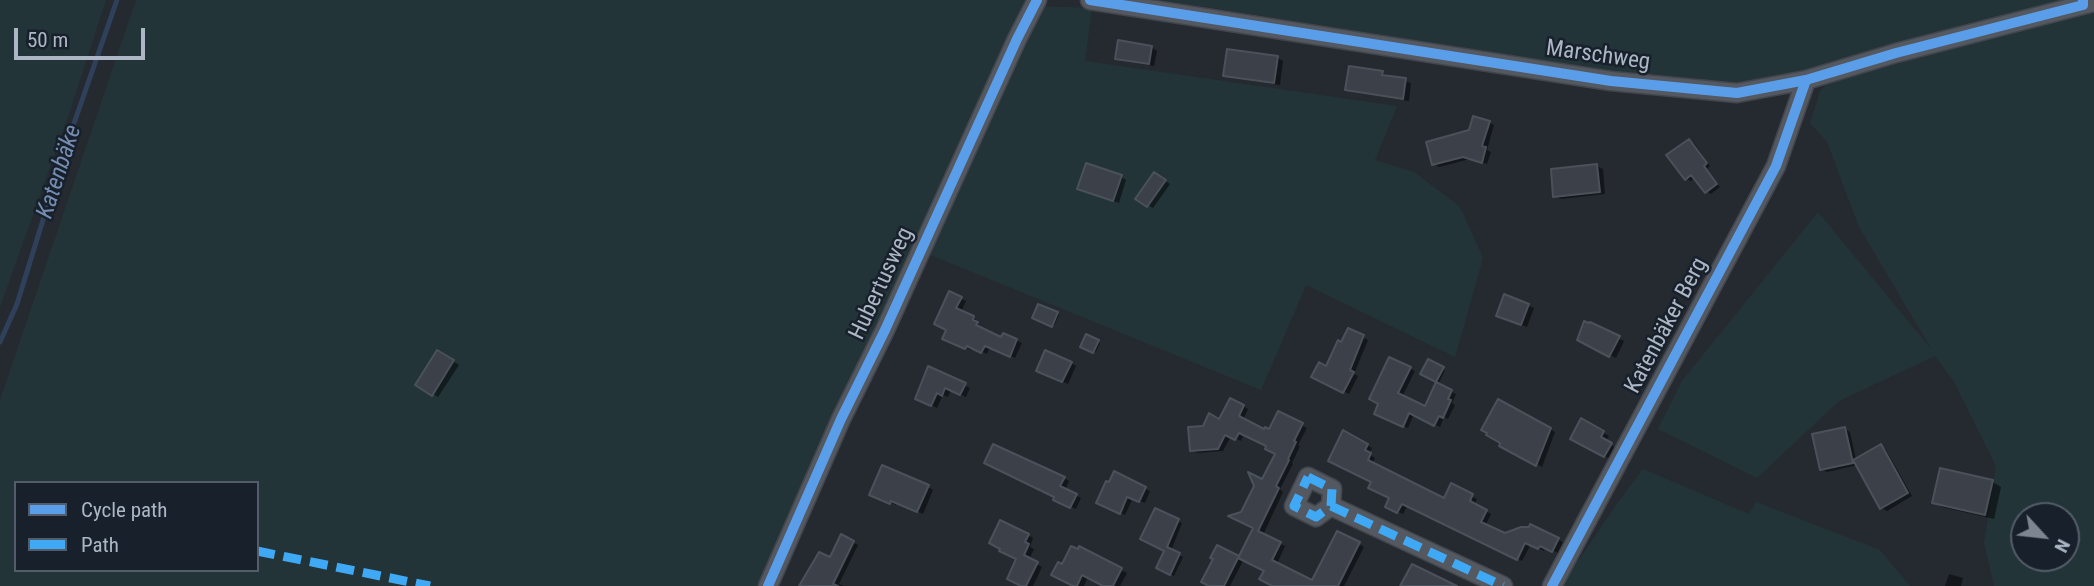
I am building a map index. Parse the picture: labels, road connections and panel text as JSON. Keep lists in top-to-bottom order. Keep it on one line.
{"streets":{"street":["Marschweg","Hubertusweg","Katenbäker Berg"]},"crossings":[["Marschweg","Katenbäker Berg"]],"water":["Katenbäke"],"legend":["Cycle path","Path"],"scale_bar":"50 m","north":"bottom right"}
